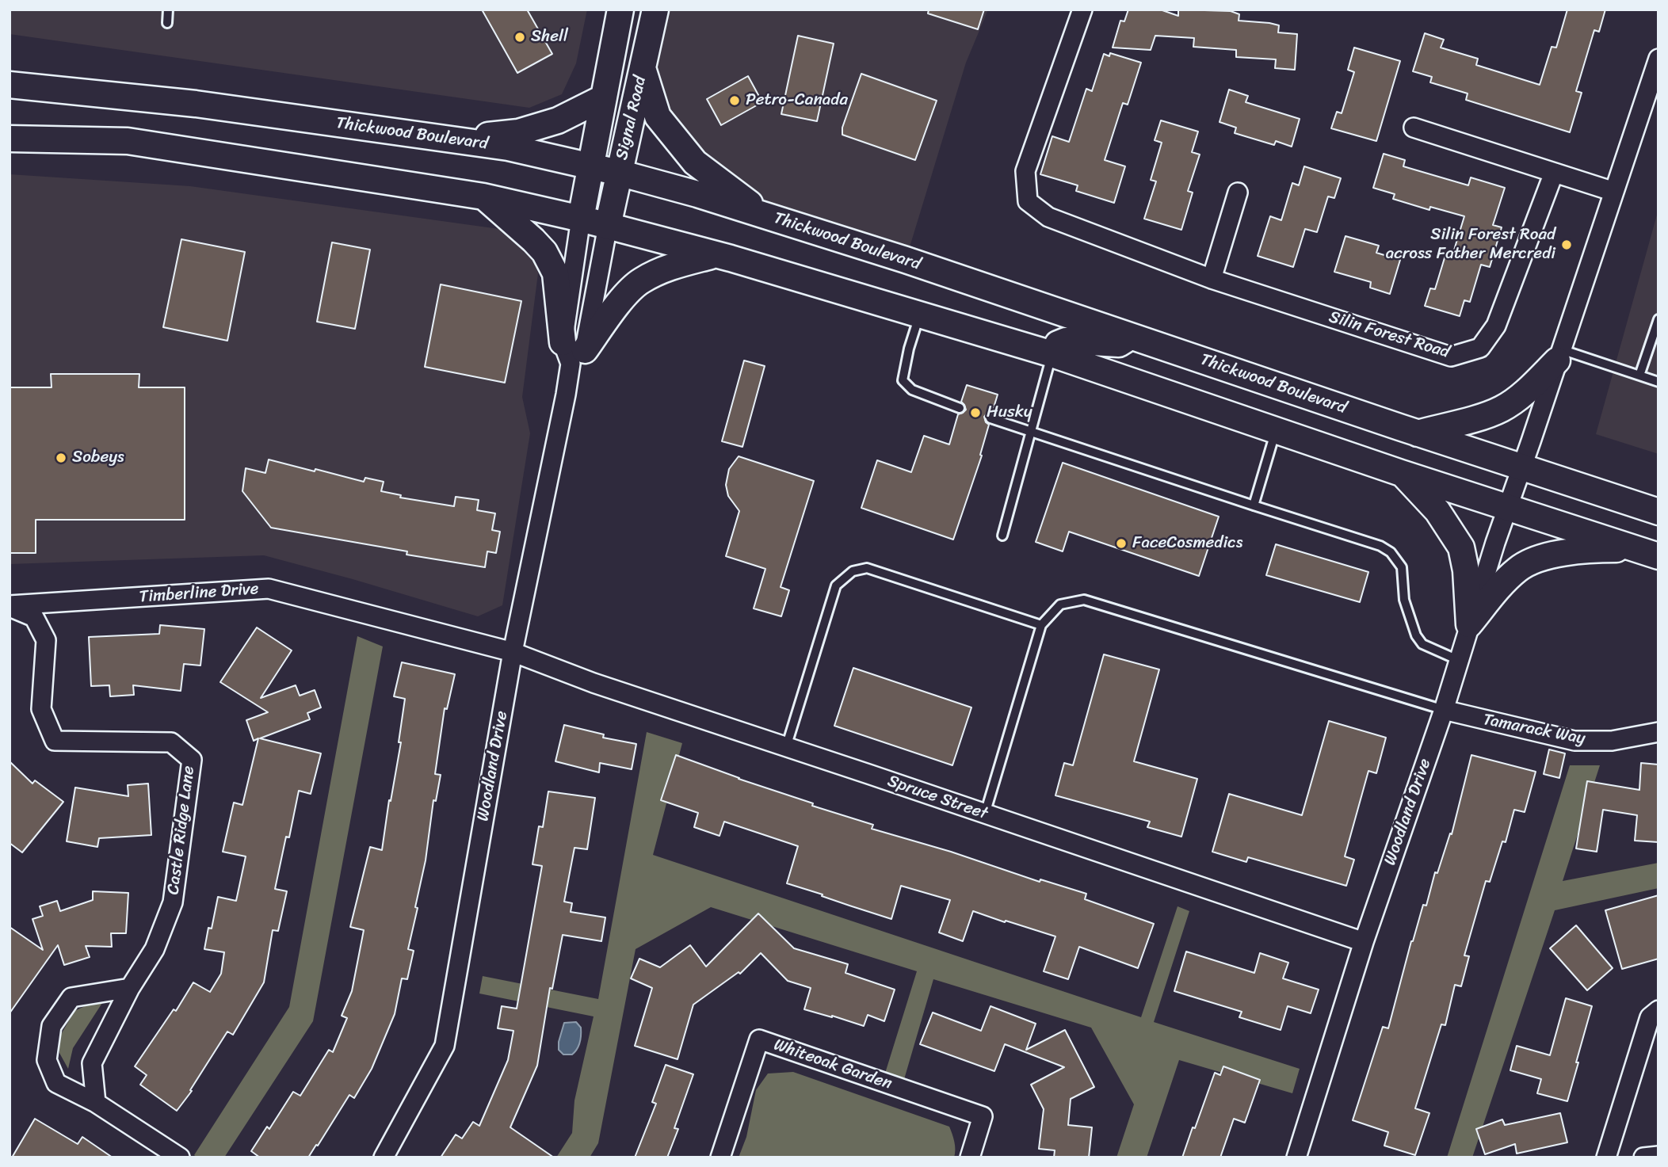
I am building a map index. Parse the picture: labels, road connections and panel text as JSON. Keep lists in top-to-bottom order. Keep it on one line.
{"streets":{"main road":["Signal Road","Thickwood Boulevard"],"street":["Silin Forest Road","Timberline Drive","Tamarack Way","Woodland Drive","Spruce Street","Castle Ridge Lane","Whiteoak Garden"]},"crossings":[["Signal Road","Thickwood Boulevard"],["Signal Road","Woodland Drive"],["Thickwood Boulevard","Woodland Drive"],["Timberline Drive","Woodland Drive"],["Timberline Drive","Spruce Street"],["Timberline Drive","Castle Ridge Lane"],["Tamarack Way","Woodland Drive"],["Woodland Drive","Spruce Street"]],"places":["Shell","Petro-Canada","Silin Forest Road across Father Mercredi","Husky","Sobeys","FaceCosmedics"]}
